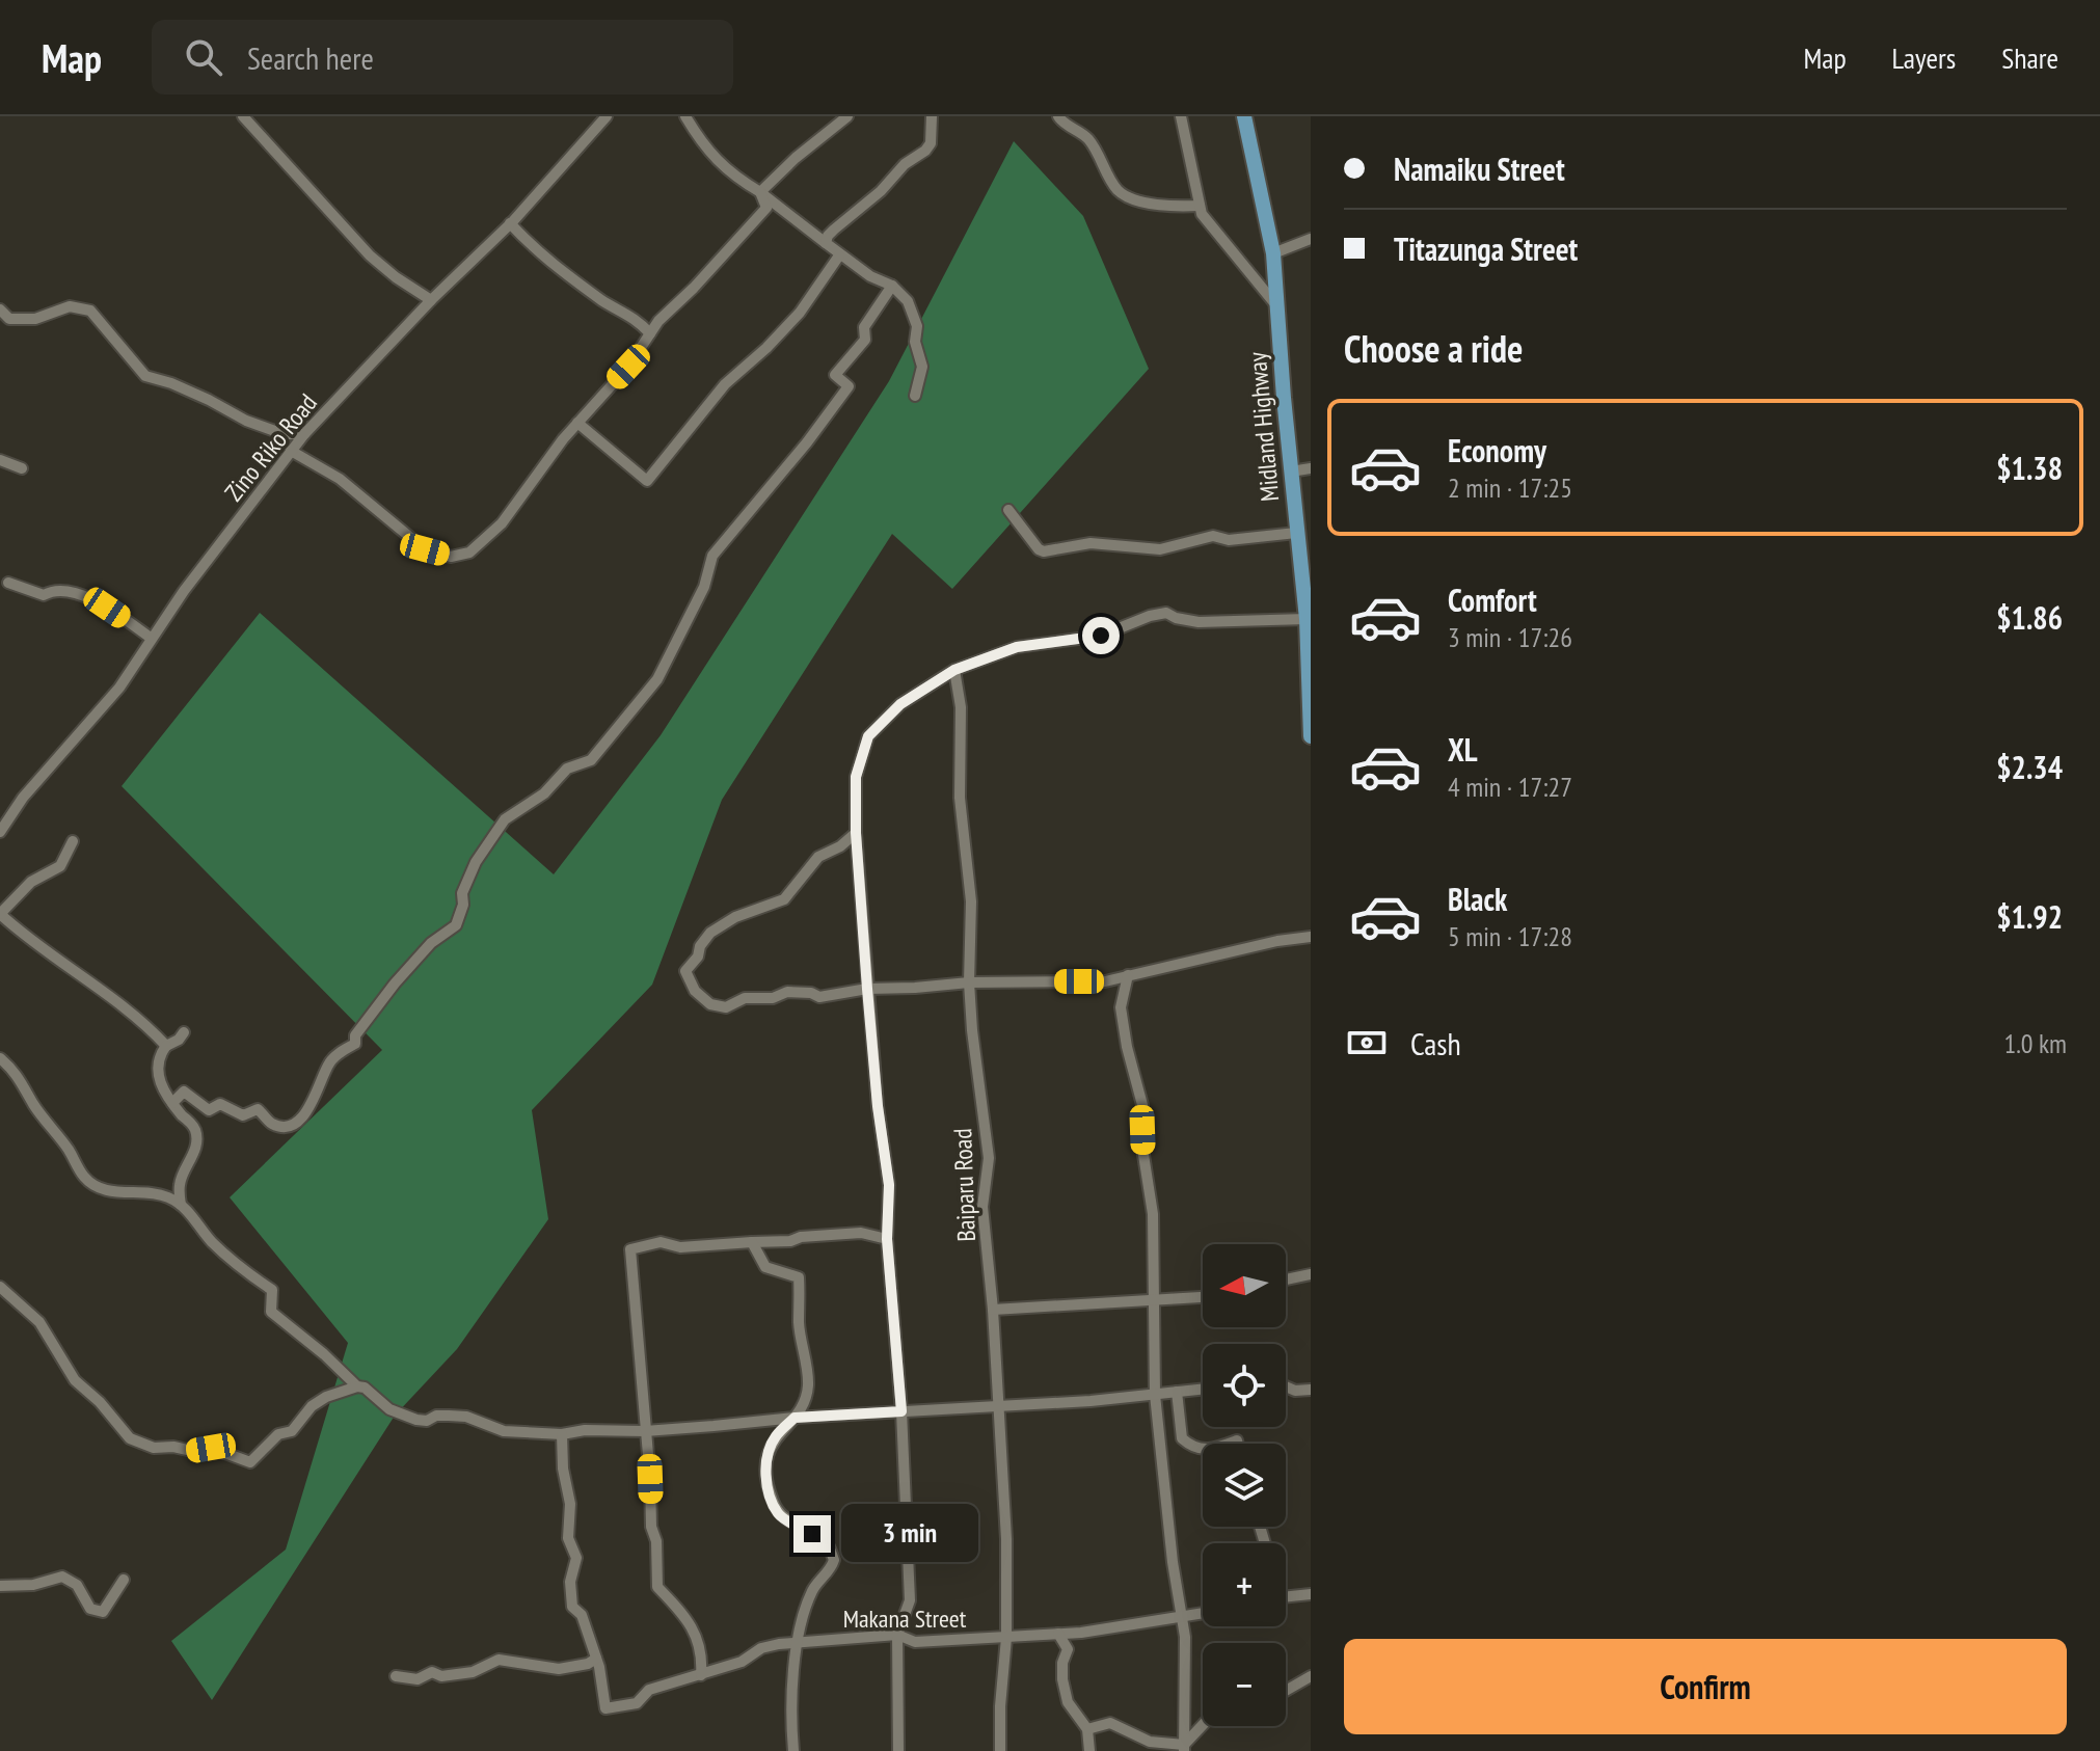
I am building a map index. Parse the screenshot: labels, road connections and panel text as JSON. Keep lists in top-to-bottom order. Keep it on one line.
{"streets":{"main road":["Midland Highway"],"street":["Zino Riko Road","Baiparu Road","Makana Street"]},"crossings":[["Baiparu Road","Makana Street"]],"north":"left","page":{"header":"Map","search":"Search here","nav":["Map","Layers","Share"],"banner":["Namaiku Street","Titazunga Street"],"heading":"Choose a ride","list":[{"name":"Economy","note":"2 min · 17:25","value":"$1.38"},{"name":"Comfort","note":"3 min · 17:26","value":"$1.86"},{"name":"XL","note":"4 min · 17:27","value":"$2.34"},{"name":"Black","note":"5 min · 17:28","value":"$1.92"}],"pay":["Cash","1.0 km"],"map_buttons":["+","−"],"bubble":"3 min","buttons":"Confirm"}}
